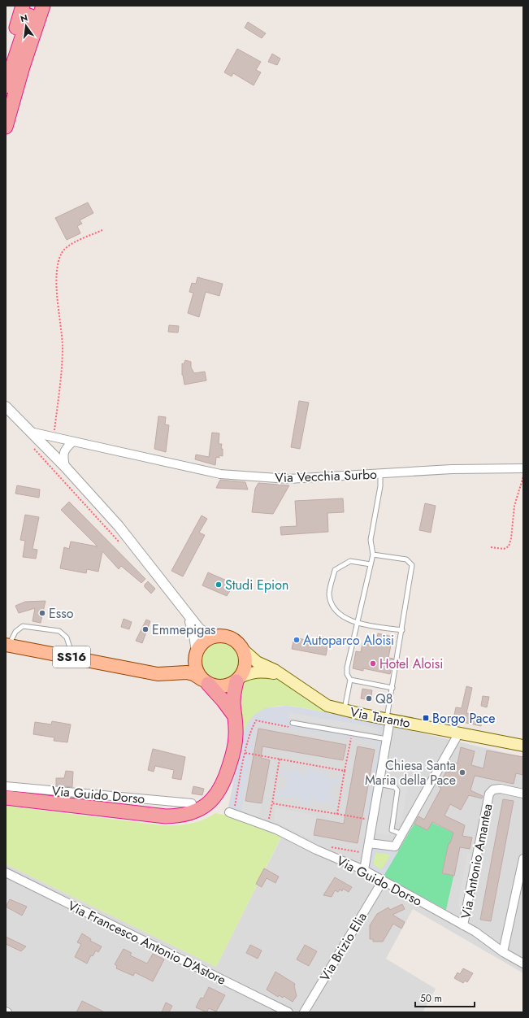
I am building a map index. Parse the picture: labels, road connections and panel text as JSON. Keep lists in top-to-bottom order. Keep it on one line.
{"streets":{"main road":["SS16","Via Taranto"],"street":["Via Vecchia Surbo","Via Guido Dorso","Via Antonio Amantea","Via Francesco Antonio D'Astore","Via Brizio Elia"]},"crossings":[["Via Guido Dorso","Via Antonio Amantea"],["Via Guido Dorso","Via Brizio Elia"]],"places":{"other":["Studi Epion","Esso","Emmepigas","Autoparco Aloisi","Hotel Aloisi","Q8","Chiesa Santa Maria della Pace"],"transit":["Borgo Pace"]},"scale_bar":"50 m","north":"top"}
